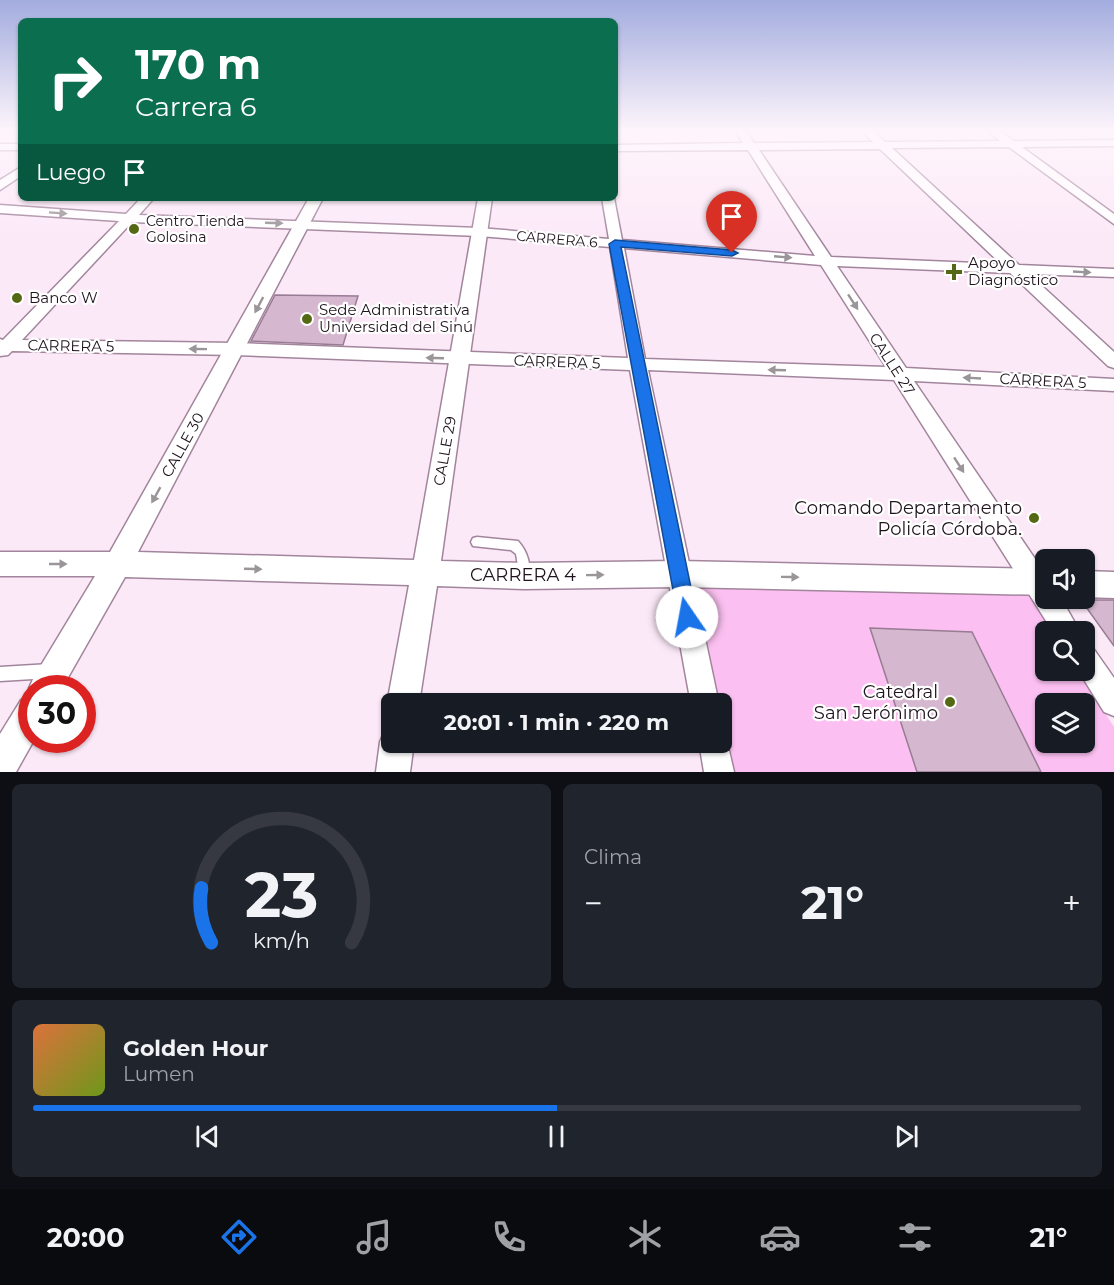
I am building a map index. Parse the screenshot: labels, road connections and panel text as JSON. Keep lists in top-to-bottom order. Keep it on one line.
{"streets":{"street":["CARRERA 6","CARRERA 5","CALLE 27","CALLE 30","CALLE 29","CARRERA 4"]},"crossings":[["CARRERA 6","CALLE 27"],["CARRERA 6","CALLE 30"],["CARRERA 6","CALLE 29"],["CARRERA 5","CALLE 27"],["CARRERA 5","CALLE 30"],["CARRERA 5","CALLE 29"],["CALLE 30","CARRERA 4"],["CALLE 29","CARRERA 4"]],"one_way":["CARRERA 6","CARRERA 5","CARRERA 4"],"places":{"other":["Centro Tienda Golosina","Banco W","Sede Administrativa Universidad del Sinú","Comando Departamento Policía Córdoba.","Catedral San Jerónimo"],"health":["Apoyo Diagnóstico"]},"page":{"turn":["170 m","Carrera 6"],"then":"Luego","limit":"30","trip":"20:01 · 1 min · 220 m","tile":"Clima","heat":["−","21°","+"],"song":["Golden Hour","Lumen"],"tabs":["20:00","21°"],"gauge":["23","km/h"]}}
